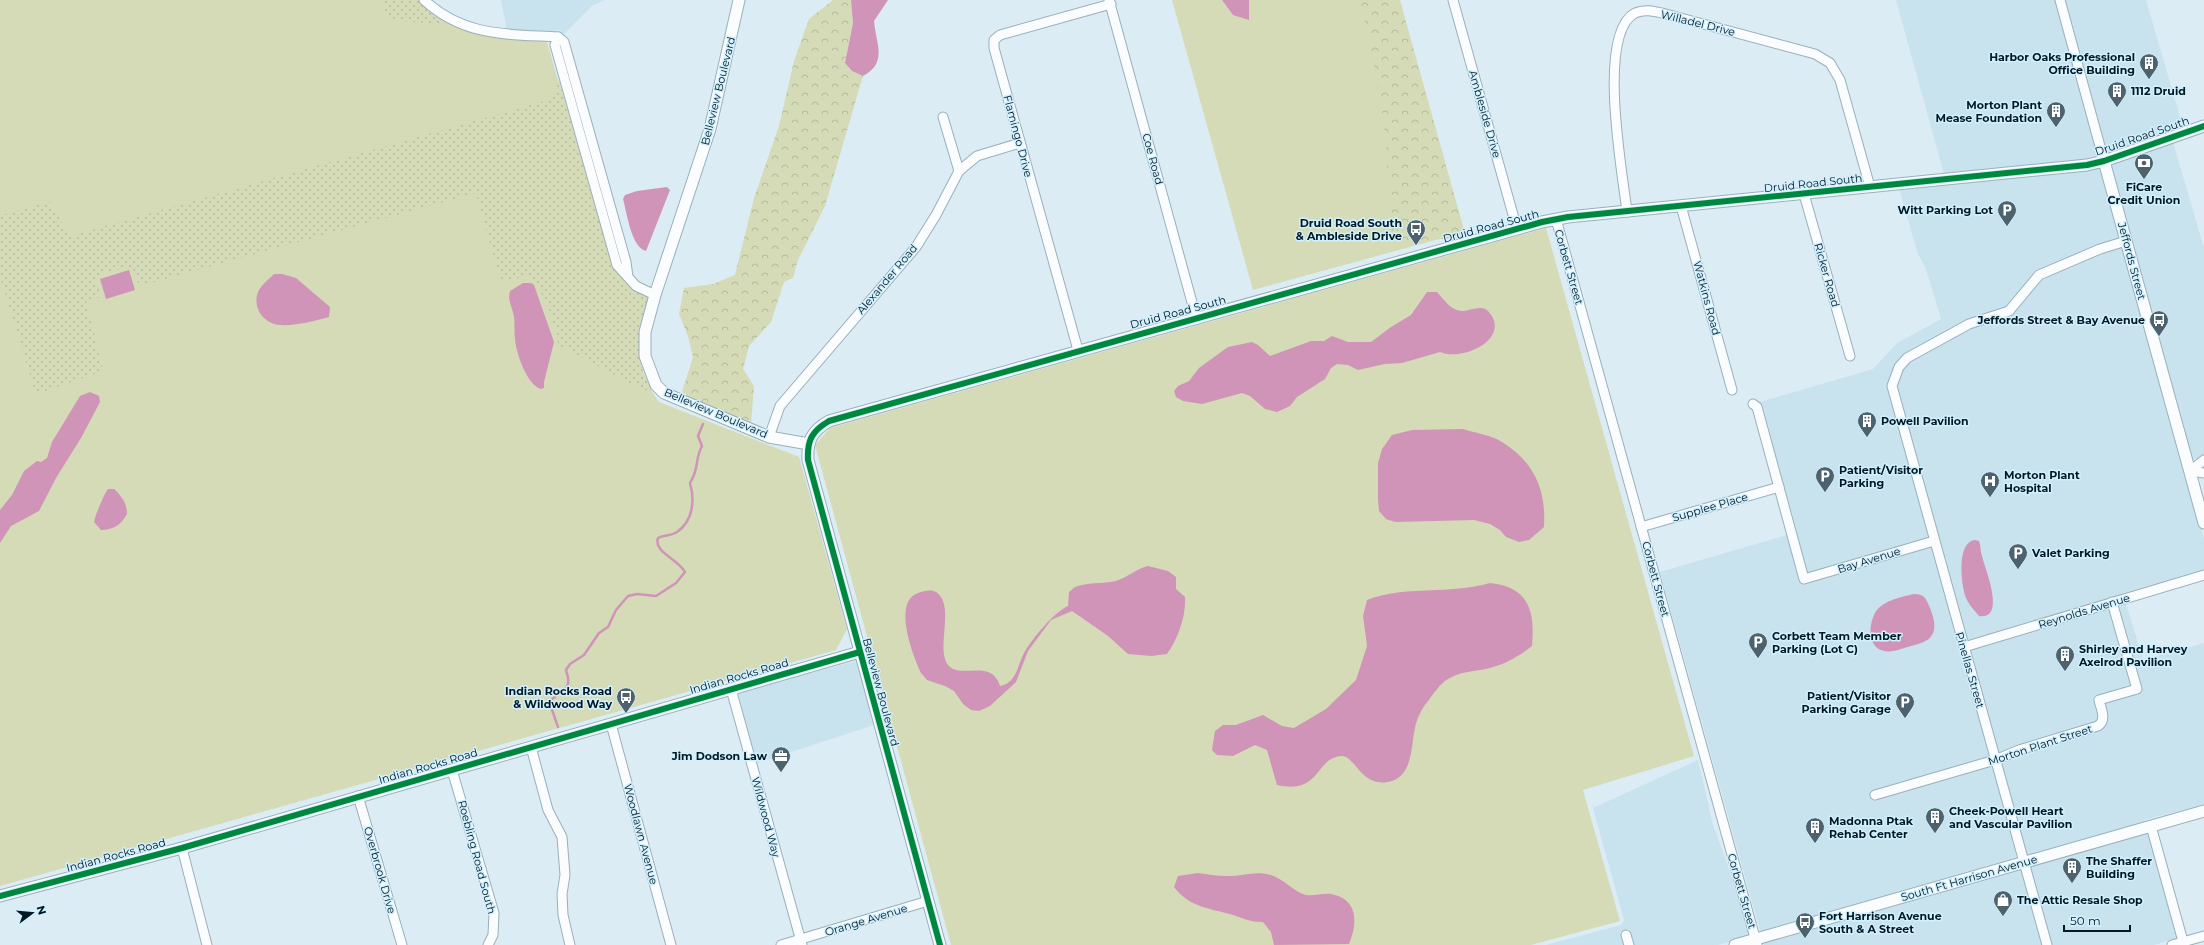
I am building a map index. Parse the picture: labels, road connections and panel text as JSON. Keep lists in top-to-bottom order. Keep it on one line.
{"streets":{"street":["Willadel Drive","Belleview Boulevard","Ambleside Drive","Flamingo Drive","Druid Road South","Coe Road","Jeffords Street","Corbett Street","Ricker Road","Alexander Road","Watkins Road","Supplee Place","Bay Avenue","Reynolds Avenue","Pinellas Street","Indian Rocks Road","Morton Plant Street","Wildwood Way","Woodlawn Avenue","Roebling Road South","Overbrook Drive","South Ft Harrison Avenue","Orange Avenue"]},"crossings":[["Willadel Drive","Druid Road South"],["Belleview Boulevard","Druid Road South"],["Belleview Boulevard","Alexander Road"],["Belleview Boulevard","Indian Rocks Road"],["Belleview Boulevard","Orange Avenue"],["Ambleside Drive","Druid Road South"],["Flamingo Drive","Druid Road South"],["Flamingo Drive","Coe Road"],["Flamingo Drive","Alexander Road"],["Druid Road South","Coe Road"],["Druid Road South","Jeffords Street"],["Druid Road South","Corbett Street"],["Druid Road South","Ricker Road"],["Druid Road South","Watkins Road"],["Jeffords Street","Pinellas Street"],["Corbett Street","Supplee Place"],["Corbett Street","South Ft Harrison Avenue"],["Supplee Place","Bay Avenue"],["Bay Avenue","Pinellas Street"],["Reynolds Avenue","Pinellas Street"],["Reynolds Avenue","Morton Plant Street"],["Pinellas Street","Morton Plant Street"],["Pinellas Street","South Ft Harrison Avenue"],["Indian Rocks Road","Wildwood Way"],["Indian Rocks Road","Woodlawn Avenue"],["Indian Rocks Road","Roebling Road South"],["Indian Rocks Road","Overbrook Drive"],["Wildwood Way","Orange Avenue"]],"places":{"building":["Harbor Oaks Professional Office Building","1112 Druid","Morton Plant Mease Foundation","Powell Pavilion","Shirley and Harvey Axelrod Pavilion","Cheek-Powell Heart and Vascular Pavilion","Madonna Ptak Rehab Center","The Shaffer Building"],"bank":["FiCare Credit Union"],"parking":["Witt Parking Lot","Patient/Visitor Parking","Valet Parking","Corbett Team Member Parking (Lot C)","Patient/Visitor Parking Garage"],"bus stop":["Druid Road South & Ambleside Drive","Jeffords Street & Bay Avenue","Indian Rocks Road & Wildwood Way","Fort Harrison Avenue South & A Street"],"hospital":["Morton Plant Hospital"],"office":["Jim Dodson Law"],"shop":["The Attic Resale Shop"]},"scale_bar":"50 m","north":"right"}
